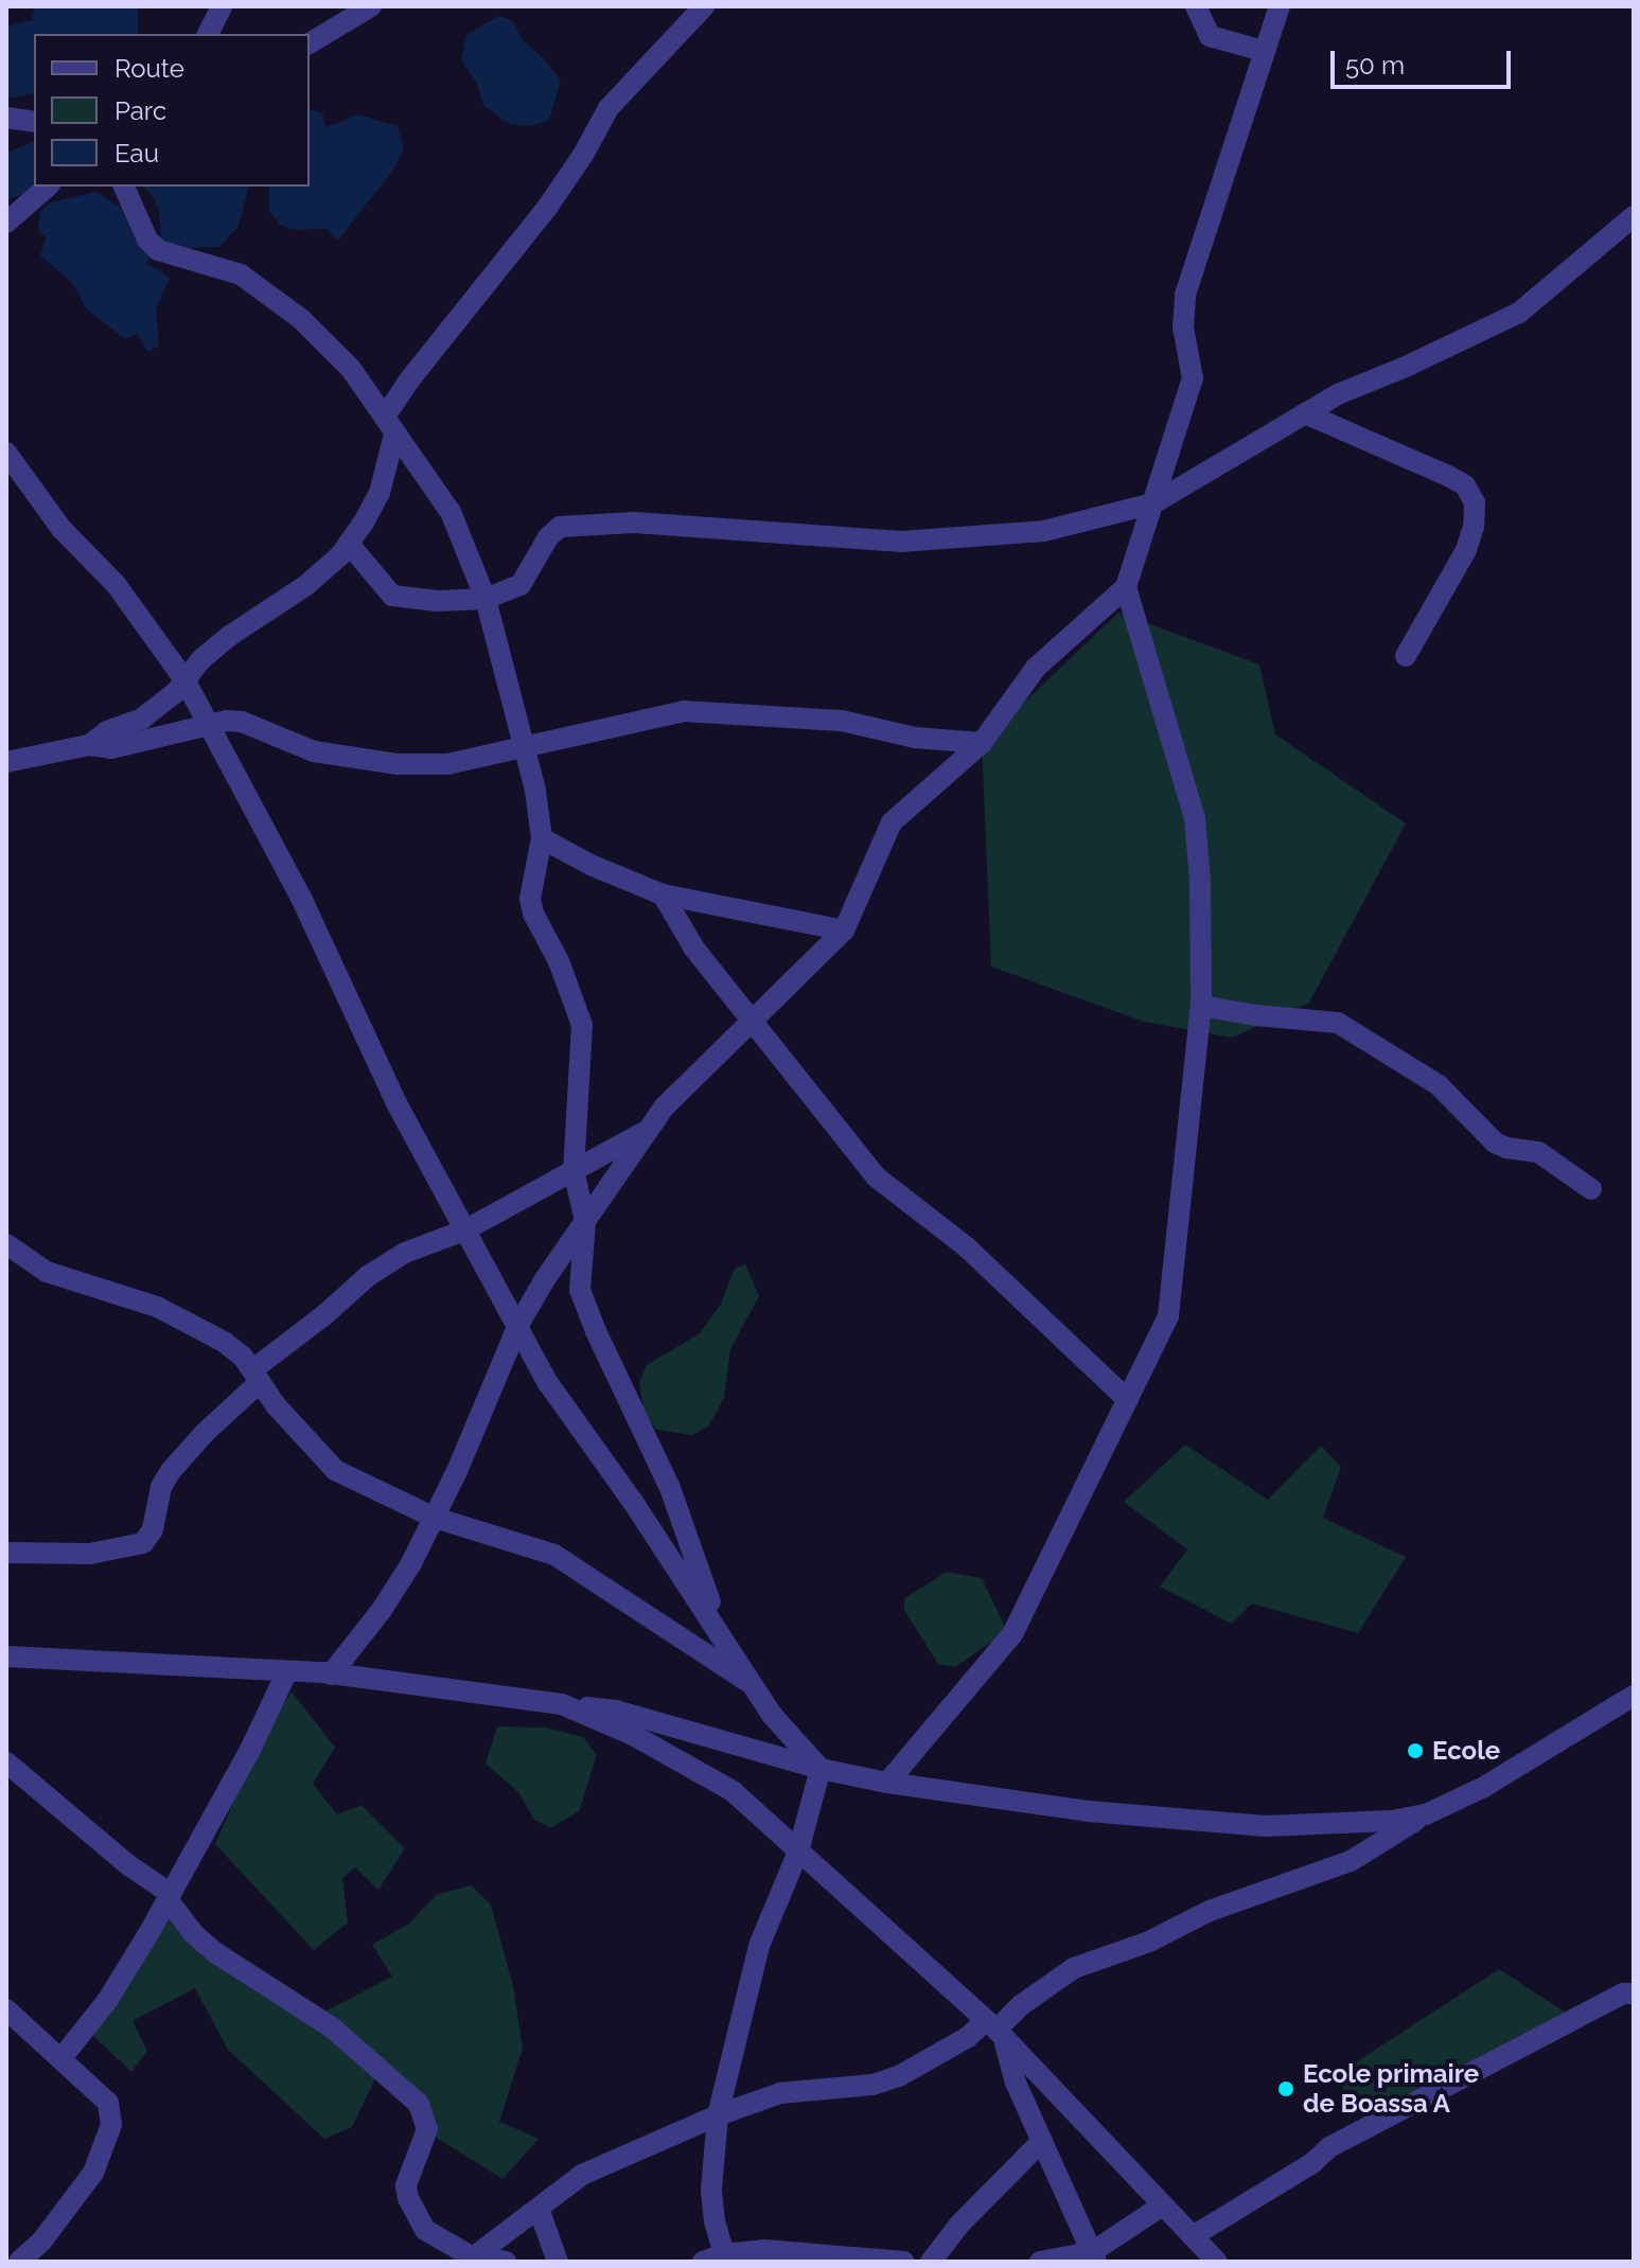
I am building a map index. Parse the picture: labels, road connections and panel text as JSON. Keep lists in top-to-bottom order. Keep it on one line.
{"places":["Ecole","Ecole primaire de Boassa A"],"legend":["Route","Parc","Eau"],"scale_bar":"50 m"}
